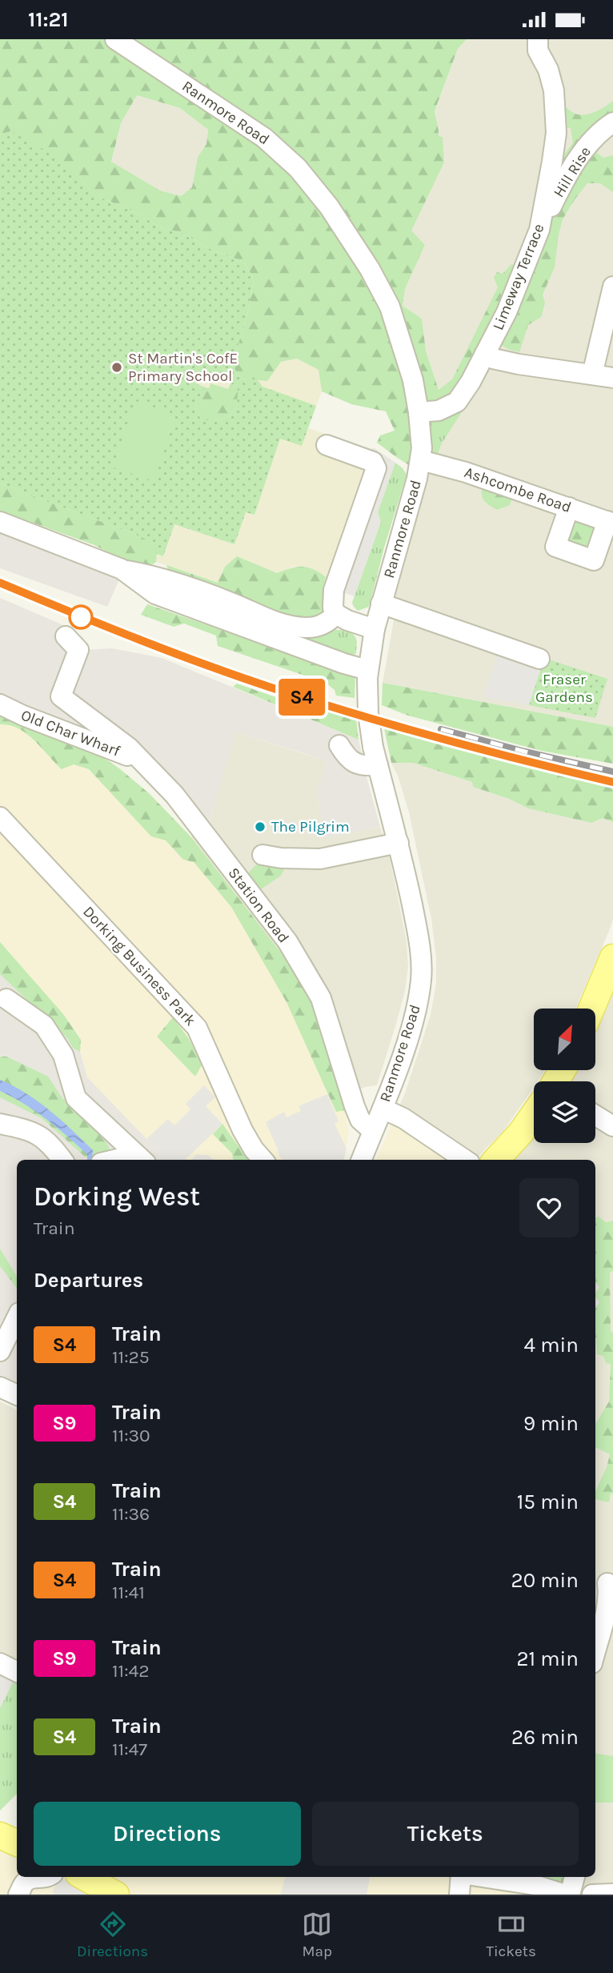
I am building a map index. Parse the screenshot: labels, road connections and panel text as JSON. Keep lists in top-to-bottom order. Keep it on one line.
{"streets":{"street":["Ranmore Road","Hill Rise","Limeway Terrace","Ashcombe Road","Old Char Wharf","Station Road","Dorking Business Park"]},"crossings":[["Ranmore Road","Limeway Terrace"],["Ranmore Road","Ashcombe Road"],["Ranmore Road","Station Road"],["Hill Rise","Limeway Terrace"],["Old Char Wharf","Station Road"]],"parks":["Fraser Gardens"],"places":["St Martin's CofE Primary School","The Pilgrim"],"north":"top right","page":{"status":"11:21","on_map":"S4","heading":[["Dorking West","Train"],"Departures"],"list":[{"mark":"S4","name":"Train","note":"11:25","value":"4 min"},{"mark":"S9","name":"Train","note":"11:30","value":"9 min"},{"mark":"S4","name":"Train","note":"11:36","value":"15 min"},{"mark":"S4","name":"Train","note":"11:41","value":"20 min"},{"mark":"S9","name":"Train","note":"11:42","value":"21 min"},{"mark":"S4","name":"Train","note":"11:47","value":"26 min"}],"buttons":["Directions","Tickets"],"tabs":["Directions","Map","Tickets"]}}
